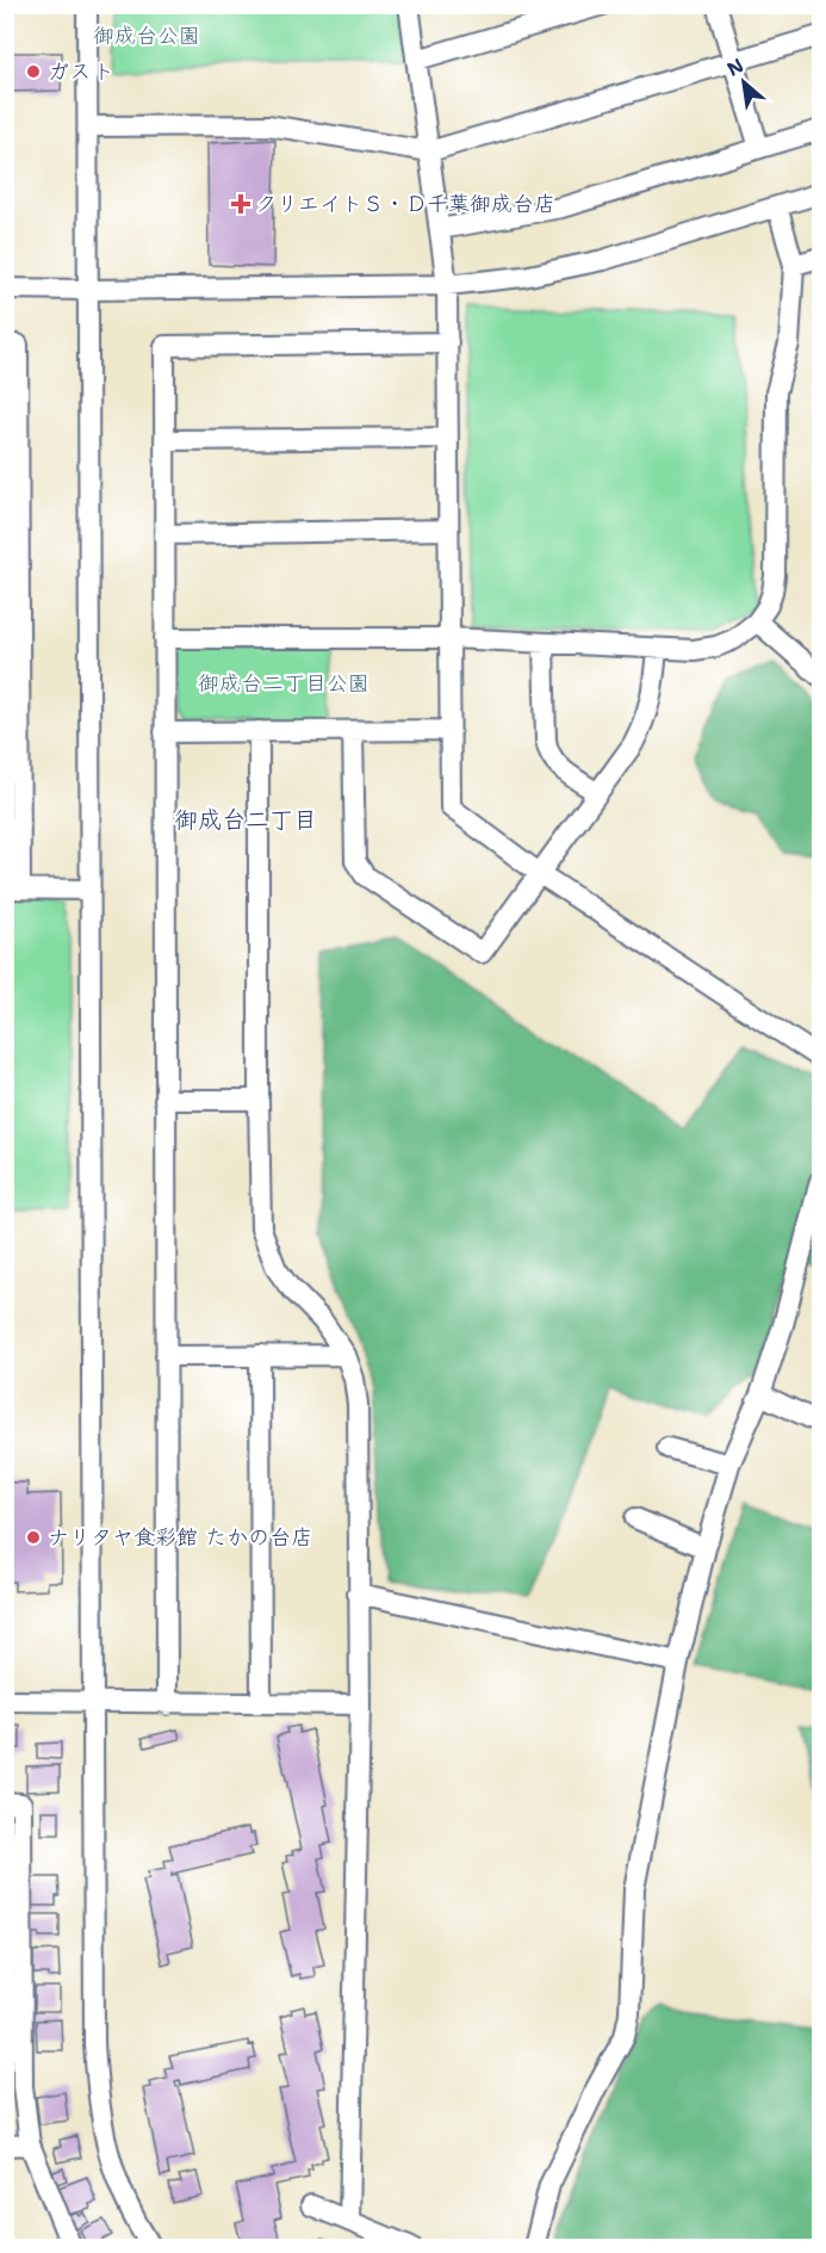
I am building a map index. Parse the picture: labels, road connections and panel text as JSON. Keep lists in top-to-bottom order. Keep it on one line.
{"districts":["御成台二丁目"],"parks":["御成台公園","御成台二丁目公園"],"places":{"other":["ガスト","ナリタヤ食彩館 たかの台店"],"health":["クリエイトＳ・Ｄ千葉御成台店"]},"north":"top left"}
